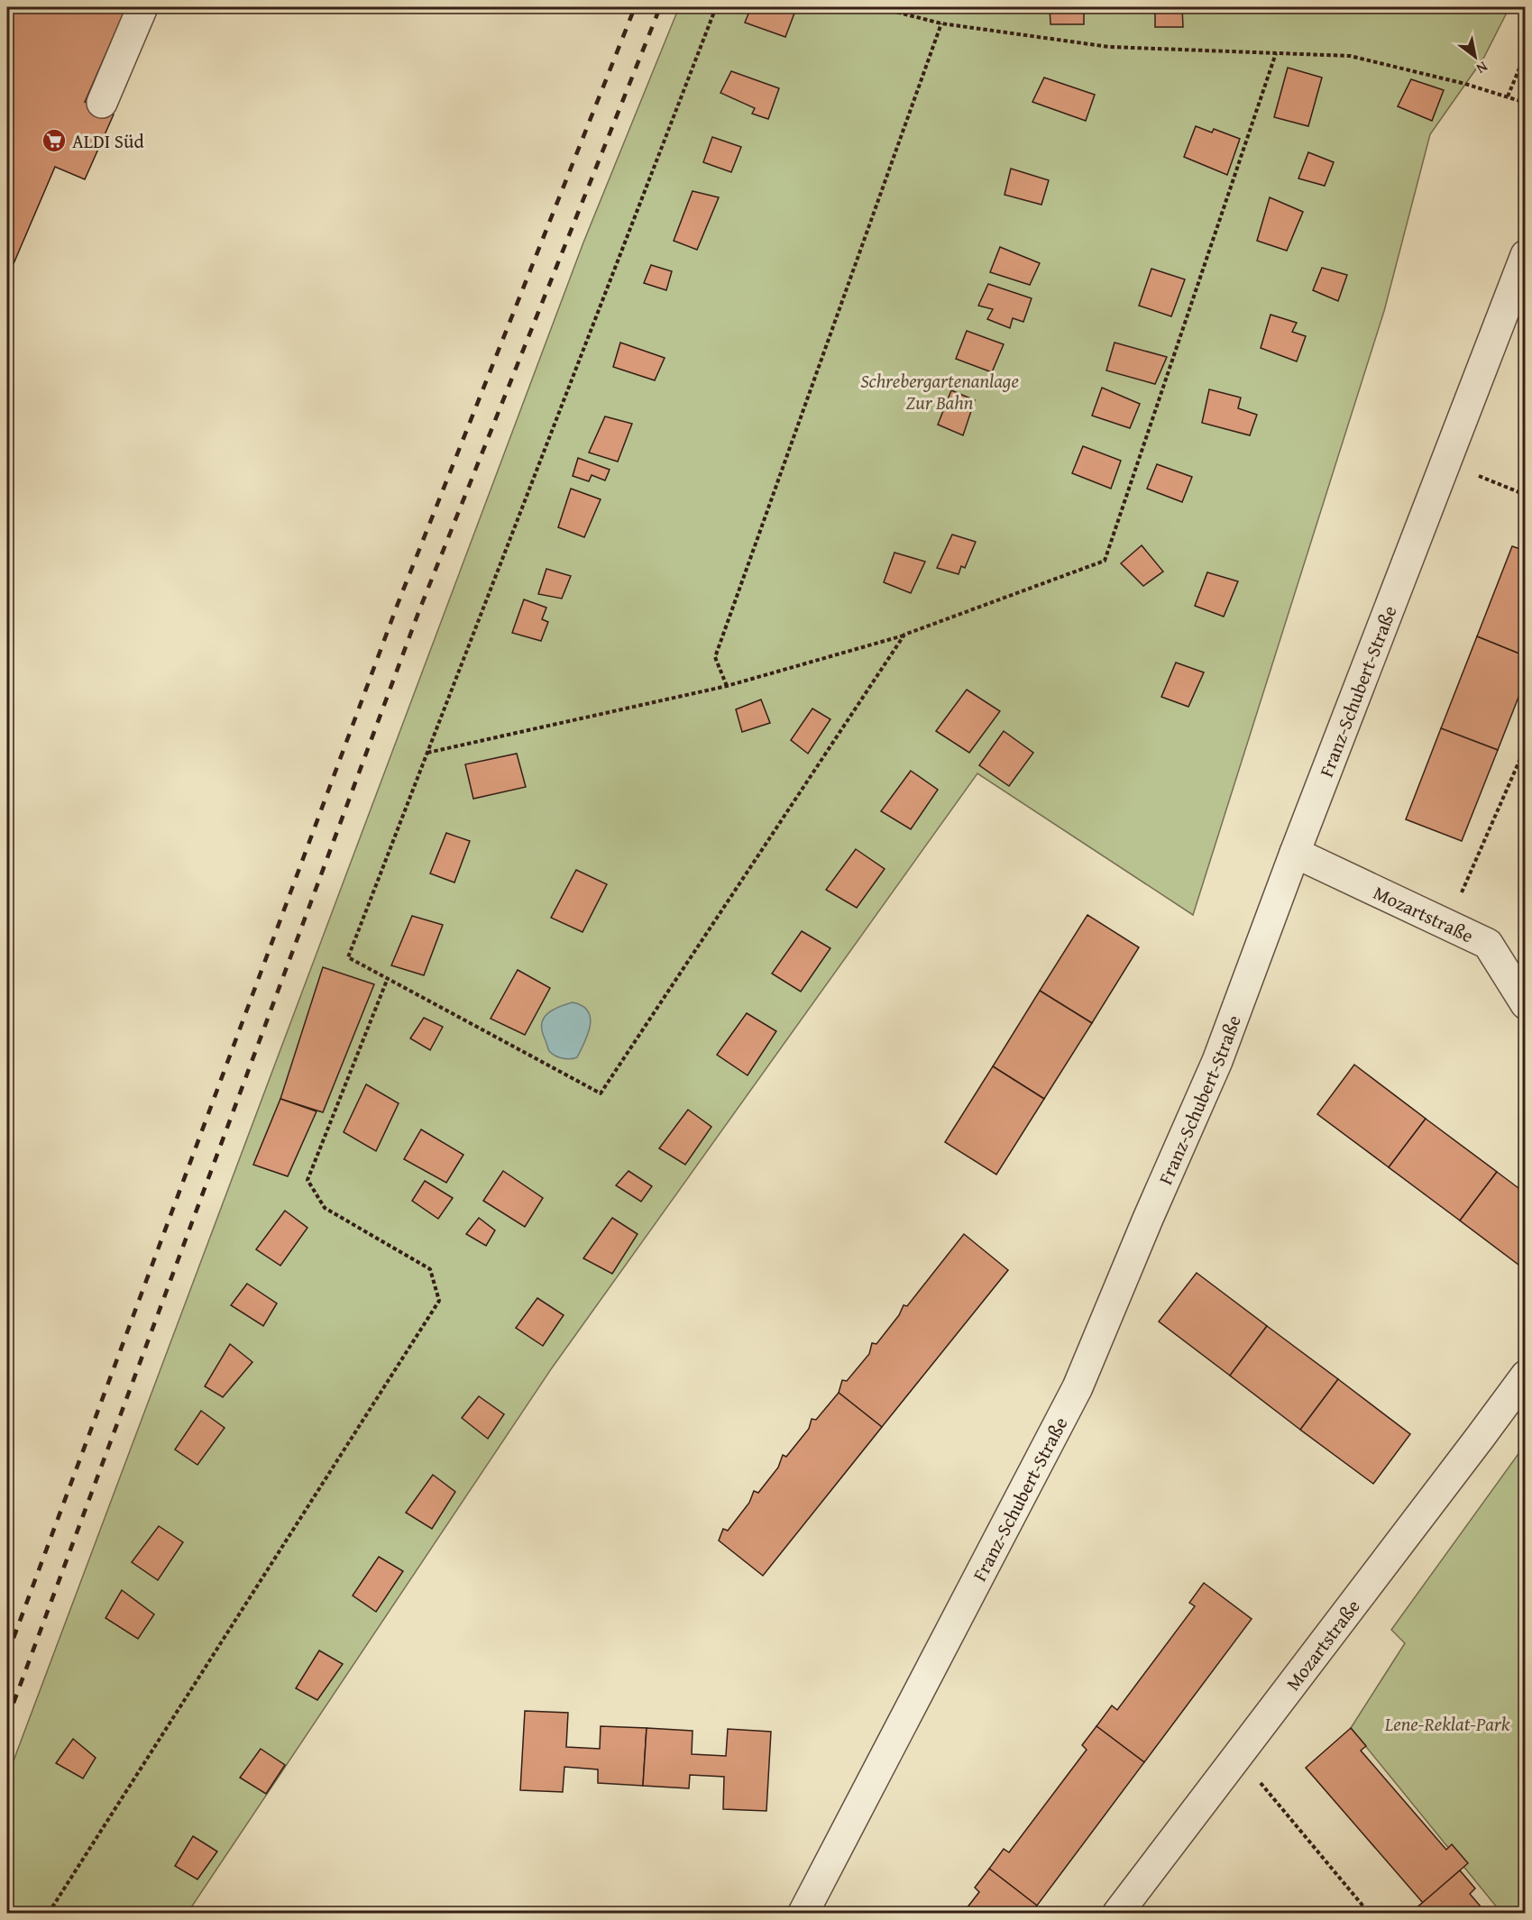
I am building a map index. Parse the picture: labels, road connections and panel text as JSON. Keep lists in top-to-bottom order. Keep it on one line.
{"streets":{"street":["Franz-Schubert-Straße","Mozartstraße"]},"crossings":[["Franz-Schubert-Straße","Mozartstraße"]],"parks":["Schrebergartenanlage Zur Bahn","Lene-Reklat-Park"],"places":{"supermarket":["ALDI Süd"]},"north":"bottom right"}
